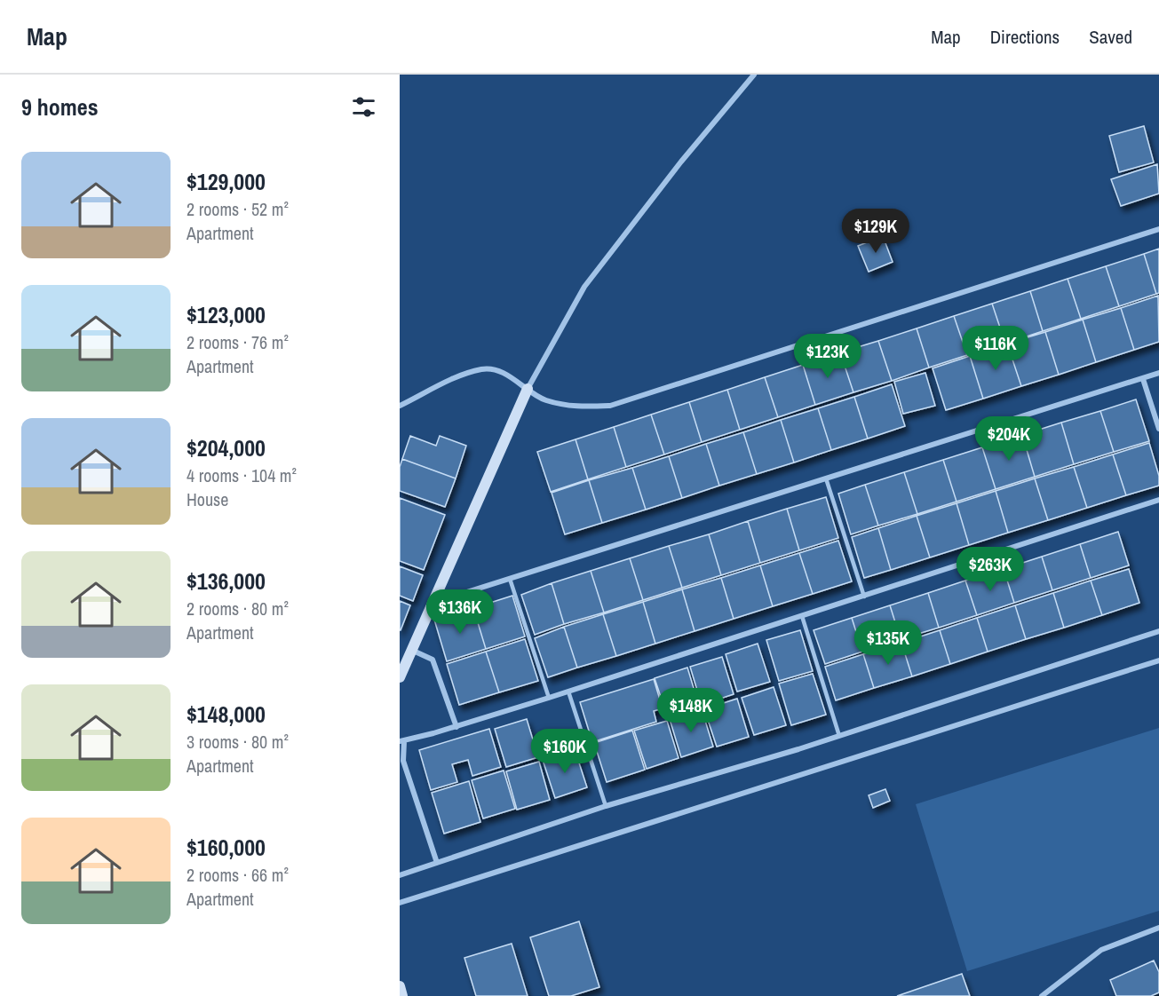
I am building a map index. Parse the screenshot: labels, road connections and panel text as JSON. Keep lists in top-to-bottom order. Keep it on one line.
{"page":{"header":"Map","nav":["Map","Directions","Saved"],"heading":"9 homes","list":[{"name":"$129,000","note":"2 rooms · 52 m² · Apartment"},{"name":"$123,000","note":"2 rooms · 76 m² · Apartment"},{"name":"$204,000","note":"4 rooms · 104 m² · House"},{"name":"$136,000","note":"2 rooms · 80 m² · Apartment"},{"name":"$148,000","note":"3 rooms · 80 m² · Apartment"},{"name":"$160,000","note":"2 rooms · 66 m² · Apartment"}],"price":["$129K","$116K","$123K","$204K","$263K","$136K","$135K","$148K","$160K"]}}
